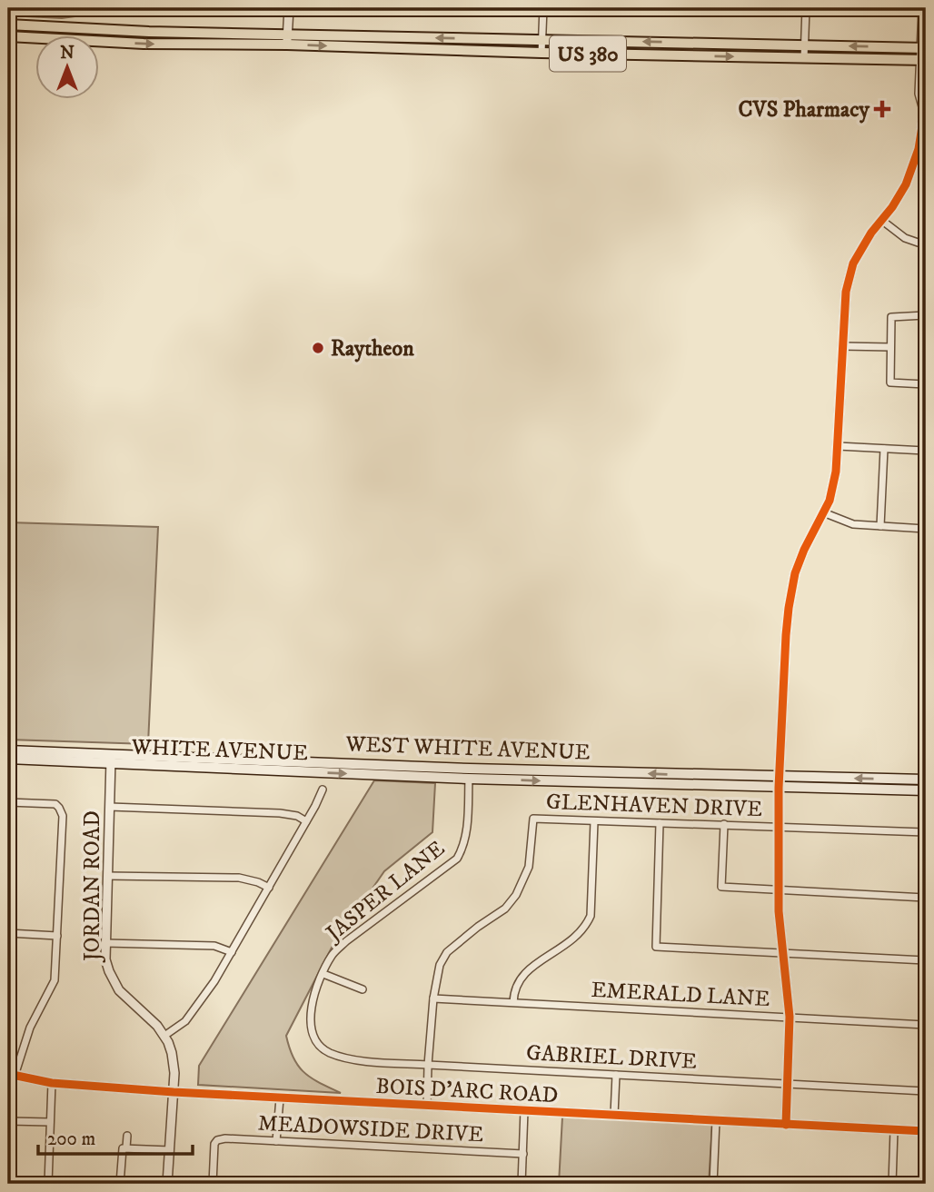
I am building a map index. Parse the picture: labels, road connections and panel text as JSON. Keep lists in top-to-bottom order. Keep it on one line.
{"streets":{"highway":["US 380"],"main road":["WEST WHITE AVENUE","WHITE AVENUE"],"street":["GLENHAVEN DRIVE","JORDAN ROAD","JASPER LANE","EMERALD LANE","GABRIEL DRIVE","BOIS D'ARC ROAD","MEADOWSIDE DRIVE"]},"crossings":[["WEST WHITE AVENUE","WHITE AVENUE"],["WEST WHITE AVENUE","JORDAN ROAD"],["WEST WHITE AVENUE","JASPER LANE"],["WHITE AVENUE","JORDAN ROAD"],["WHITE AVENUE","JASPER LANE"],["GLENHAVEN DRIVE","EMERALD LANE"],["JORDAN ROAD","BOIS D'ARC ROAD"],["JASPER LANE","GABRIEL DRIVE"]],"one_way":["WHITE AVENUE"],"places":{"health":["CVS Pharmacy"],"other":["Raytheon"]},"scale_bar":"200 m","north":"top"}
